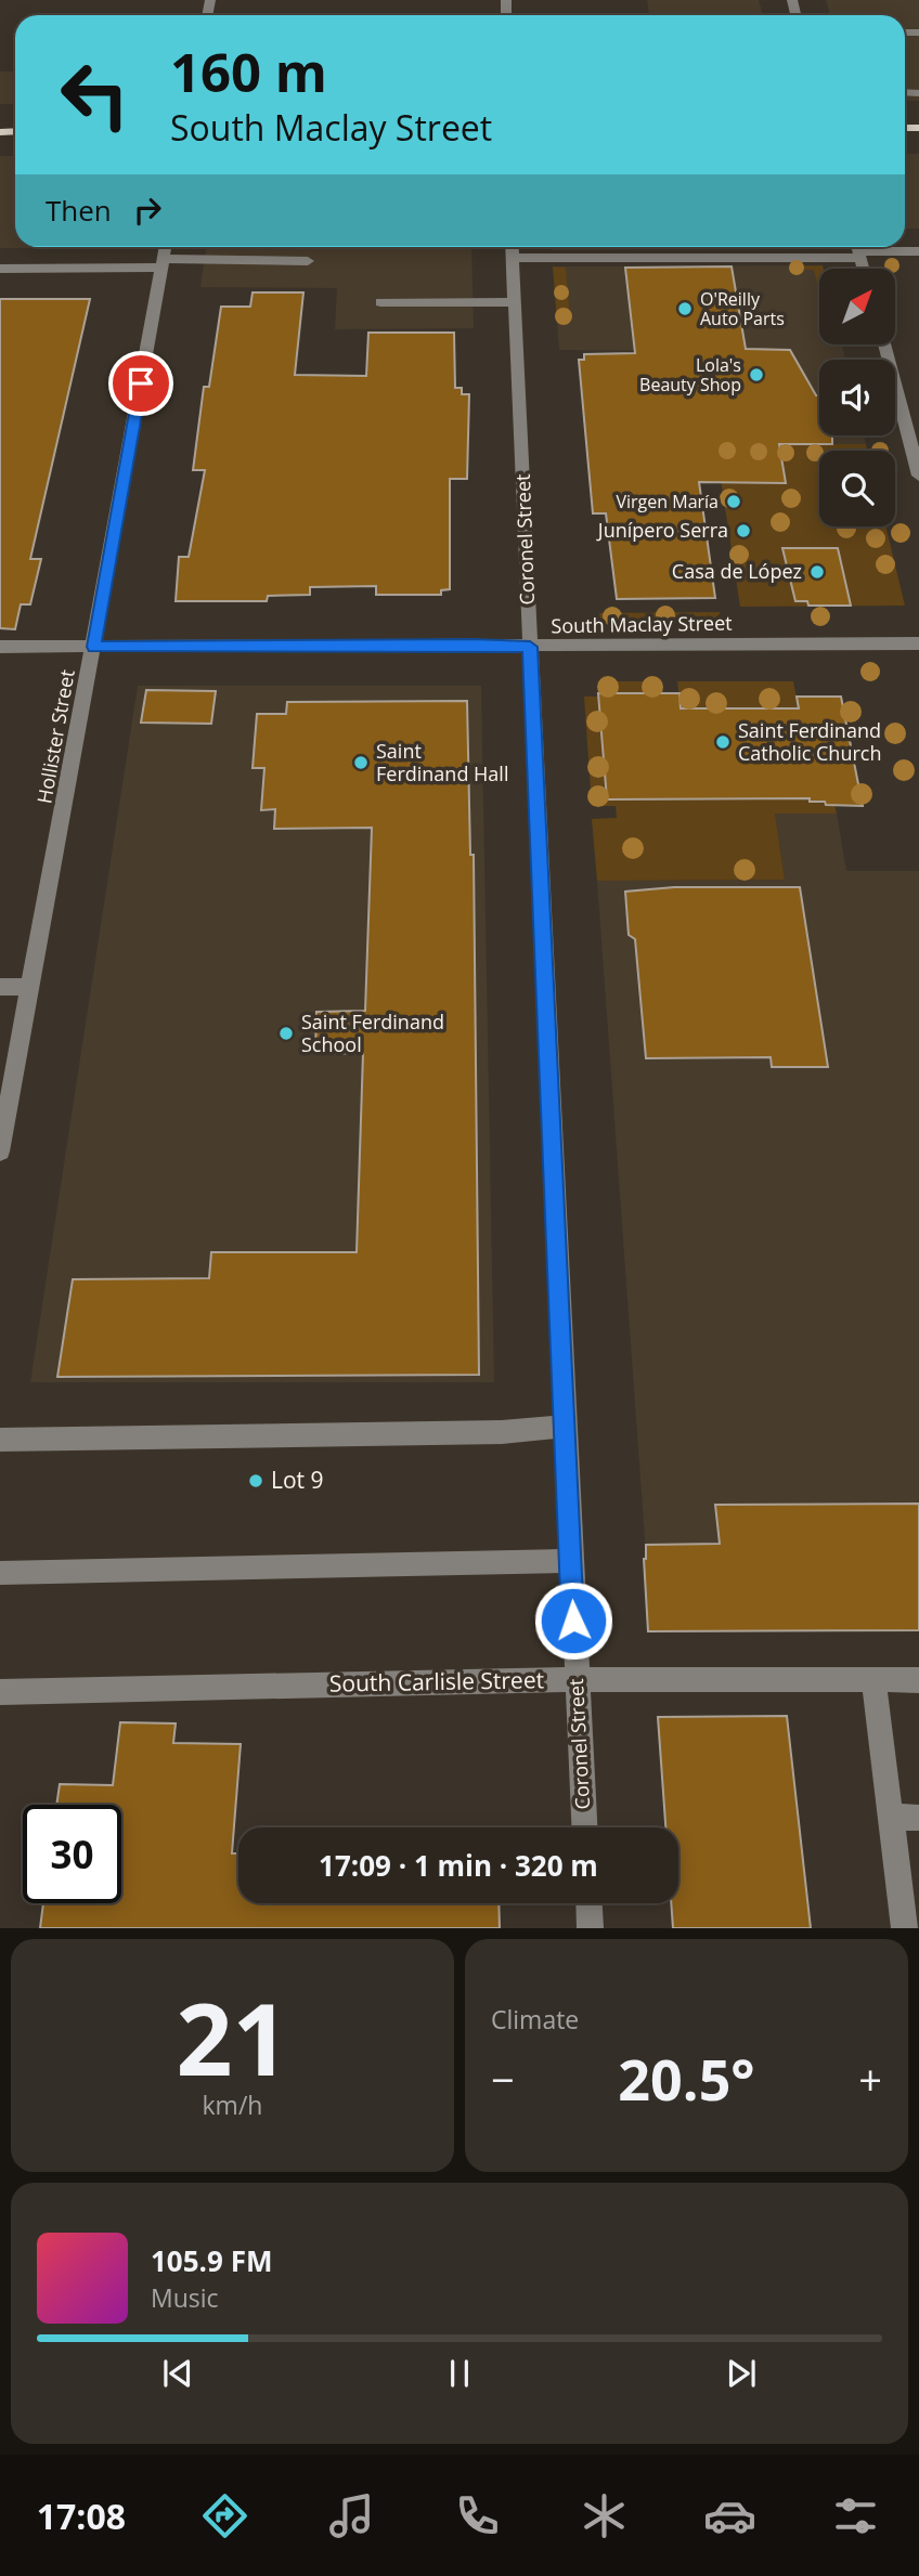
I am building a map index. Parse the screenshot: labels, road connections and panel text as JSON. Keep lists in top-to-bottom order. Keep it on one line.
{"streets":{"street":["Coronel Street","South Maclay Street","Hollister Street","South Carlisle Street"]},"crossings":[["Coronel Street","South Maclay Street"],["Coronel Street","South Carlisle Street"],["South Maclay Street","Hollister Street"]],"places":["O'Reilly Auto Parts","Lola's Beauty Shop","Virgen María","Junípero Serra","Casa de López","Saint Ferdinand Catholic Church","Saint Ferdinand Hall","Saint Ferdinand School","Lot 9"],"north":"top right","page":{"turn":["160 m","South Maclay Street"],"then":"Then","limit":"30","trip":"17:09 · 1 min · 320 m","tile":[["21","km/h"],"Climate"],"heat":["−","20.5°","+"],"song":["105.9 FM","Music"],"tabs":"17:08"}}
